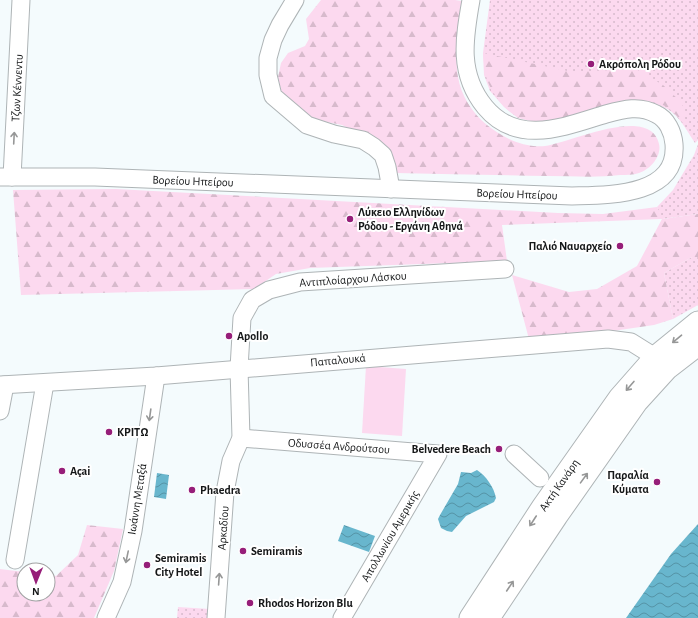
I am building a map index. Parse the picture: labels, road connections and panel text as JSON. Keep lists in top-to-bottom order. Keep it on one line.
{"streets":{"main road":["Ακτή Κανάρη"],"street":["Τζων Κέννεντυ","Βορείου Ηπείρου","Αντιπλοίαρχου Λάσκου","Παπαλουκά","Οδυσσέα Ανδρούτσου","Ιωάννη Μεταξά","Αρκαδίου","Απολλωνίου Αμερικής"]},"crossings":[["Τζων Κέννεντυ","Βορείου Ηπείρου"],["Αντιπλοίαρχου Λάσκου","Παπαλουκά"],["Αντιπλοίαρχου Λάσκου","Αρκαδίου"],["Παπαλουκά","Ακτή Κανάρη"],["Παπαλουκά","Ιωάννη Μεταξά"],["Παπαλουκά","Αρκαδίου"],["Οδυσσέα Ανδρούτσου","Αρκαδίου"],["Οδυσσέα Ανδρούτσου","Απολλωνίου Αμερικής"]],"one_way":["Τζων Κέννεντυ","Αρκαδίου"],"places":["Ακρόπολη Ρόδου","Λύκειο Ελληνίδων Ρόδου - Εργάνη Αθηνά","Παλιό Ναυαρχείο","Apollo","ΚΡΙΤΩ","Belvedere Beach","Açai","Παραλία Κύματα","Phaedra","Semiramis","Semiramis City Hotel","Rhodos Horizon Blu"],"north":"bottom"}
